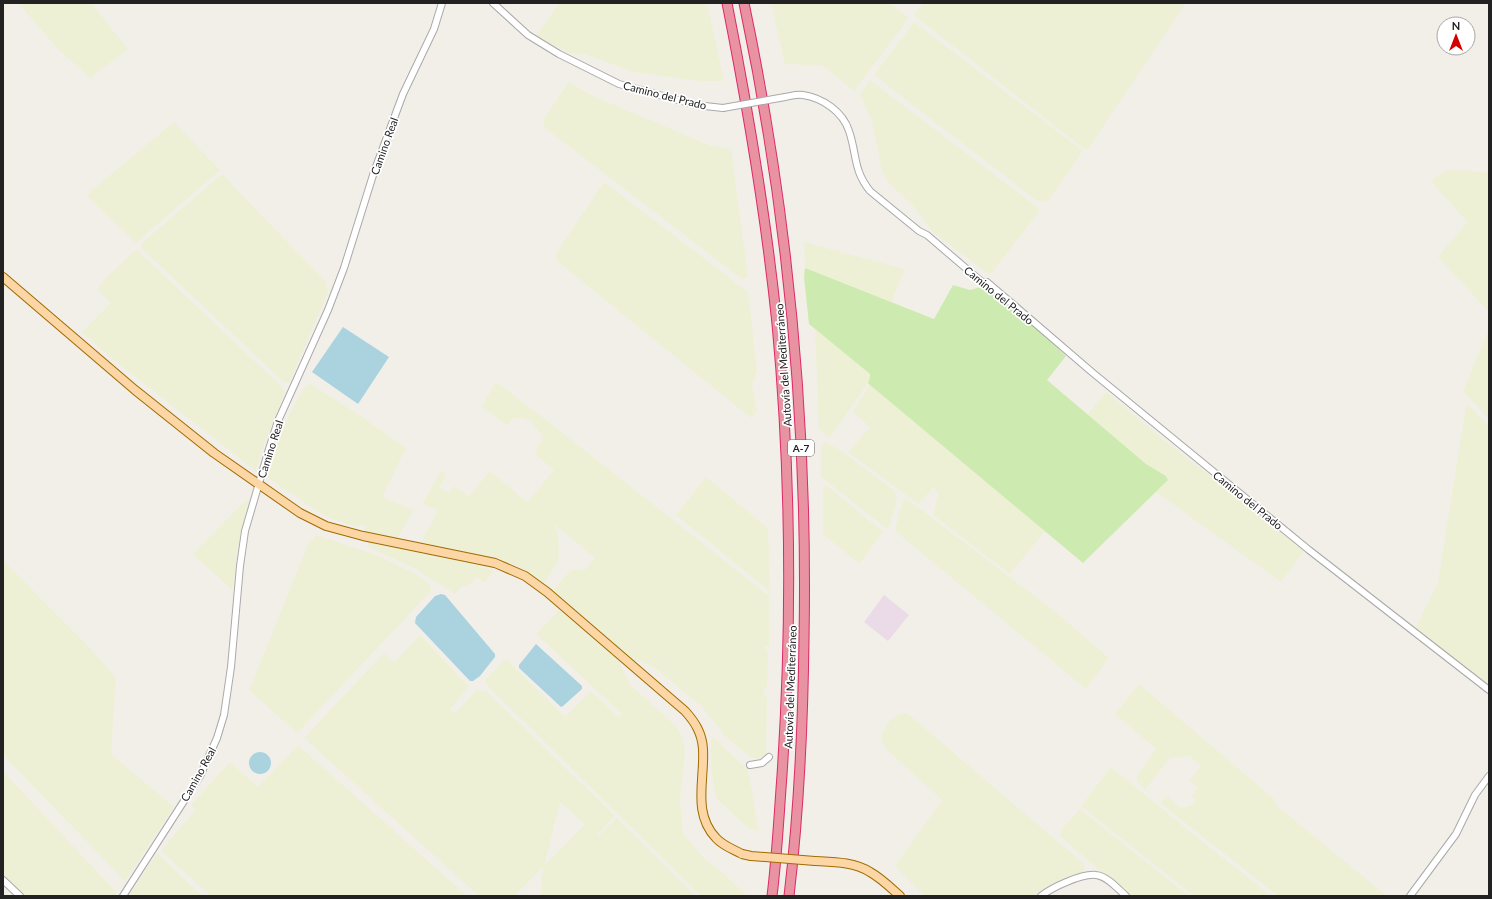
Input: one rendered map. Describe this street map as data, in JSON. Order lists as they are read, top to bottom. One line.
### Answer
{"streets":{"highway":["Autovía del Mediterráneo","A-7"],"street":["Camino del Prado","Camino Real"]},"north":"top"}
